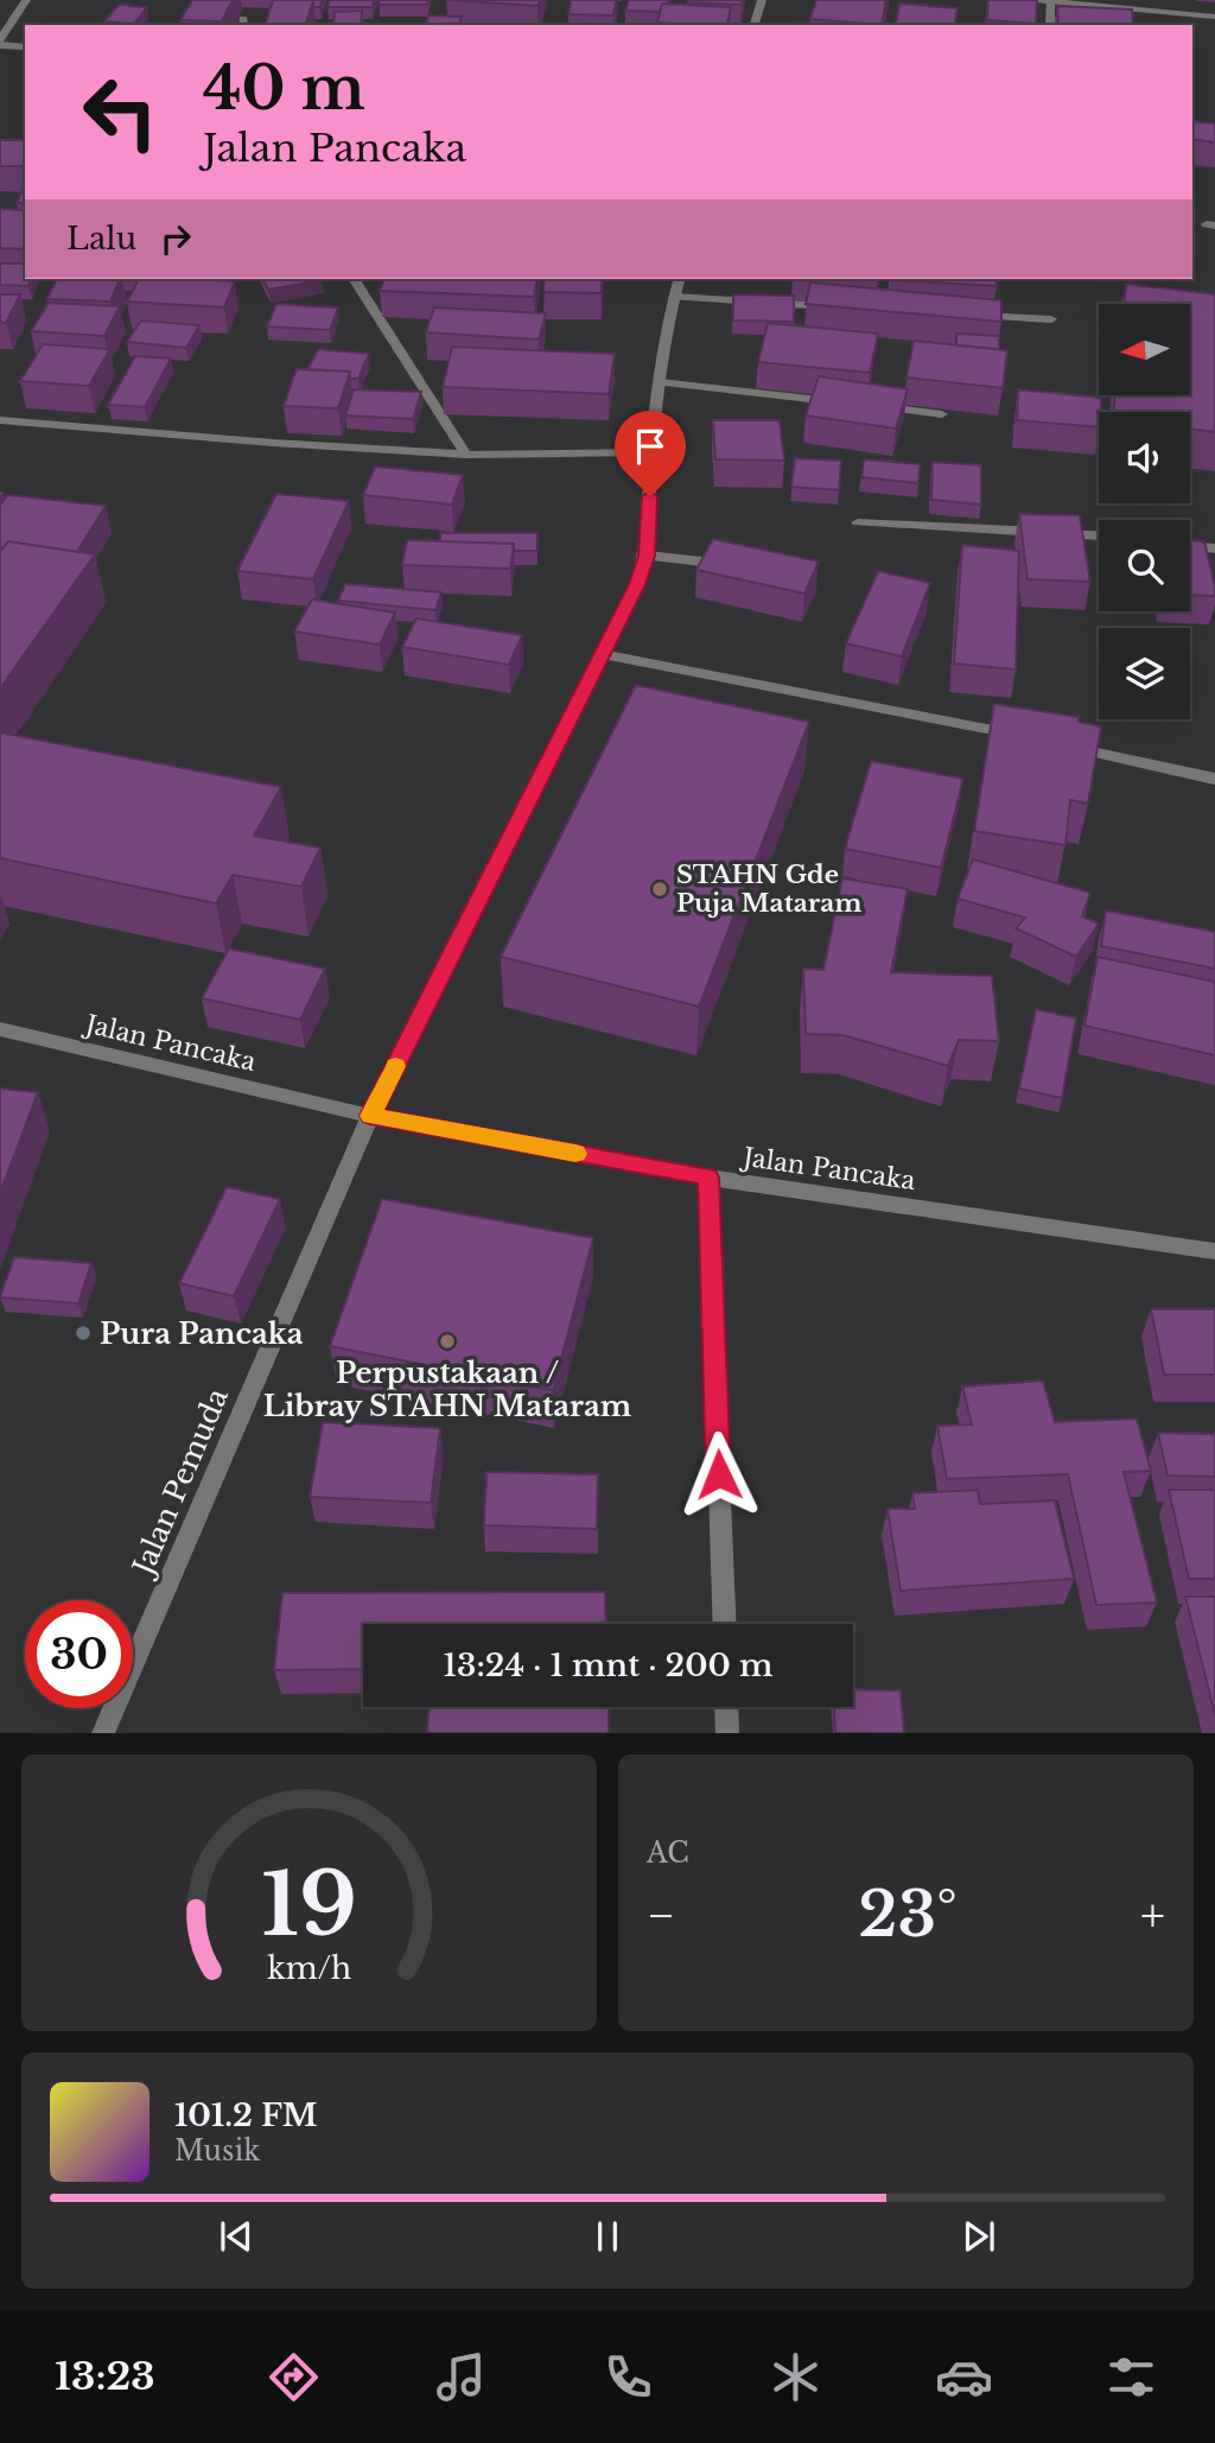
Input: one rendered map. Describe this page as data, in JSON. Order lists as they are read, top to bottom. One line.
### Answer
{"streets":{"street":["Jalan Pancaka","Jalan Pemuda"]},"crossings":[["Jalan Pancaka","Jalan Pemuda"]],"places":["STAHN Gde Puja Mataram","Pura Pancaka","Perpustakaan / Libray STAHN Mataram"],"north":"left","page":{"turn":["40 m","Jalan Pancaka"],"then":"Lalu","limit":"30","trip":"13:24 · 1 mnt · 200 m","tile":"AC","heat":["−","23°","+"],"song":["101.2 FM","Musik"],"tabs":"13:23","gauge":["19","km/h"]}}
